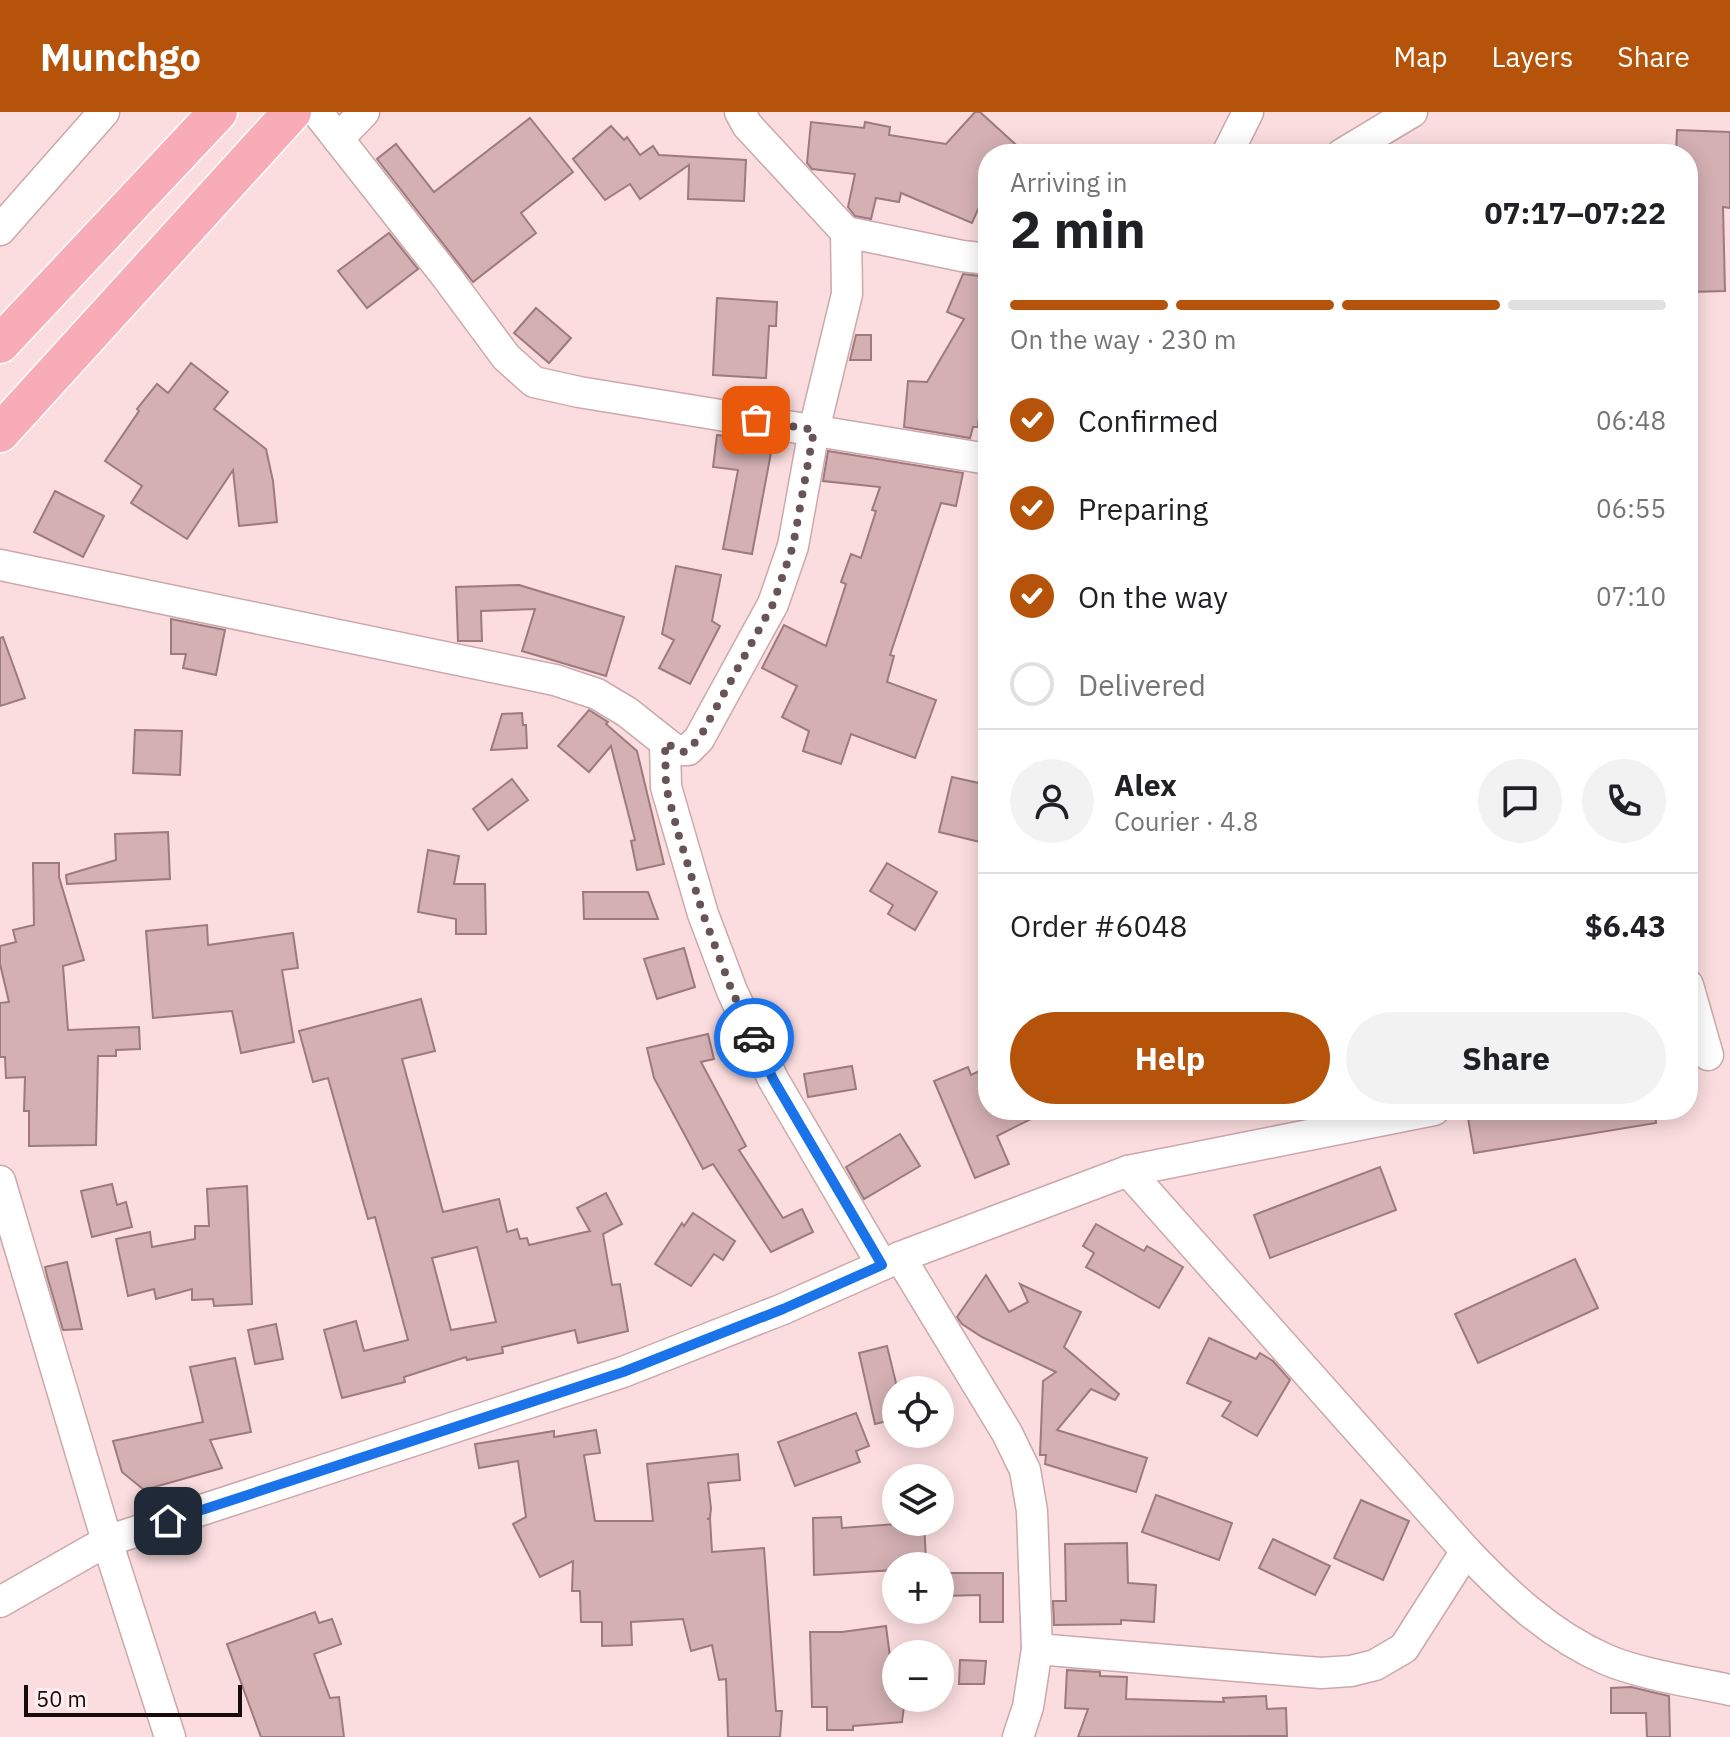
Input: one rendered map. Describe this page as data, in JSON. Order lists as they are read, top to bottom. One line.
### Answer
{"scale_bar":"50 m","page":{"header":"Munchgo","nav":["Map","Layers","Share"],"heading":["2 min","Arriving in","07:17–07:22"],"panel":["Alex","Courier · 4.8","Order #6048","$6.43"],"bar":"On the way · 230 m","list":[["Confirmed","06:48"],["Preparing","06:55"],["On the way","07:10"],"Delivered"],"buttons":["Help","Share"],"map_buttons":["+","−"],"scale":"50 m"}}
